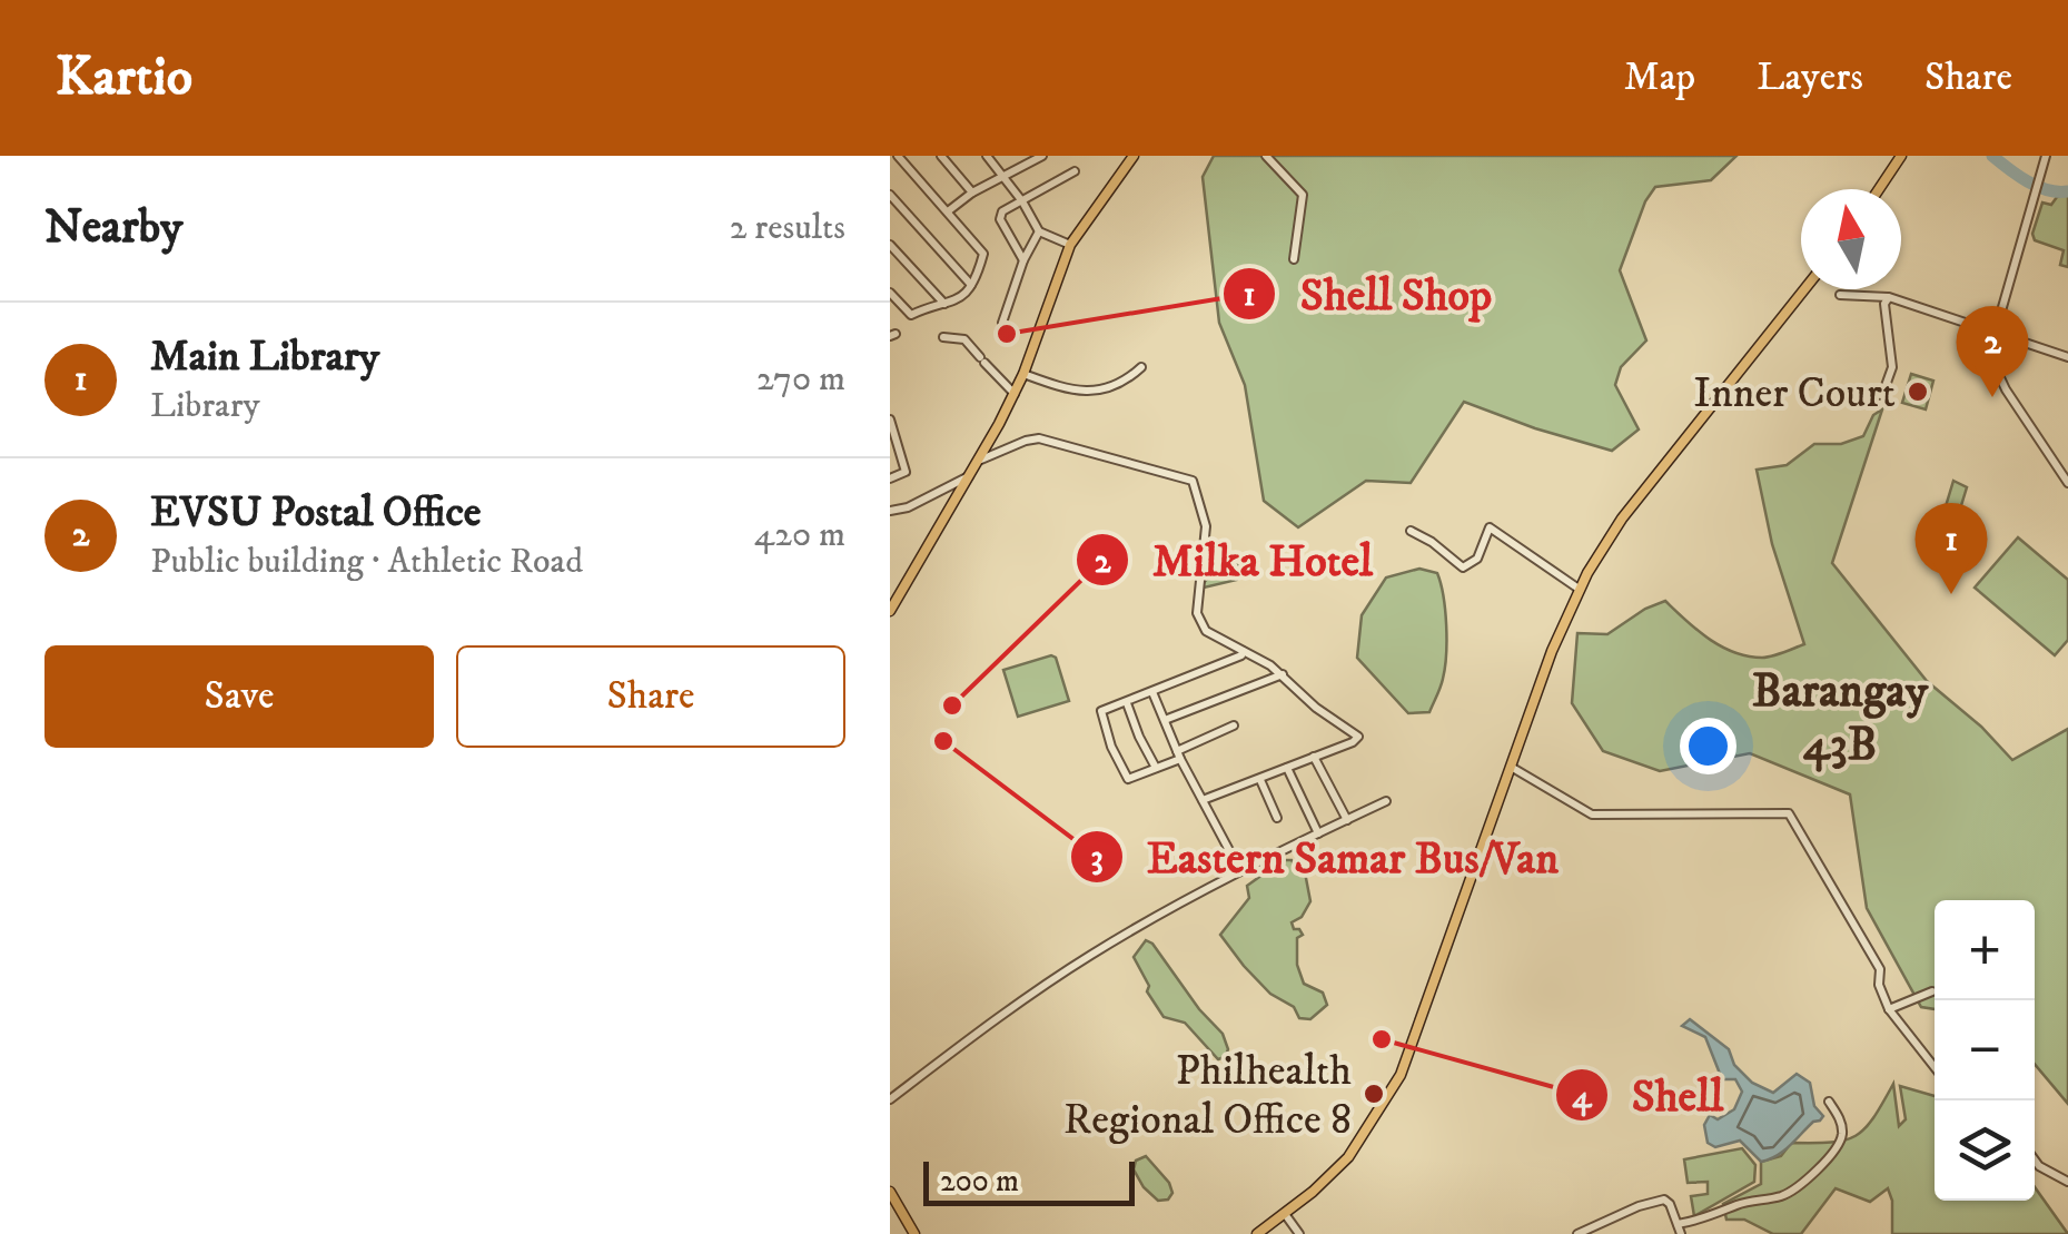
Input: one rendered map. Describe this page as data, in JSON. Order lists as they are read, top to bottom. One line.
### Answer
{"districts":["Barangay 43B"],"places":["Shell Shop","Inner Court","Milka Hotel","Eastern Samar Bus/Van","Shell","Philhealth Regional Office 8"],"scale_bar":"200 m","north":"top","page":{"header":"Kartio","nav":["Map","Layers","Share"],"heading":["Nearby","2 results"],"list":[{"mark":"1","name":"Main Library","note":"Library","value":"270 m"},{"mark":"2","name":"EVSU Postal Office","note":"Public building · Athletic Road","value":"420 m"}],"pins":["2","1"],"buttons":["Save","Share"],"map_buttons":["+","−"],"scale":"200 m"}}
